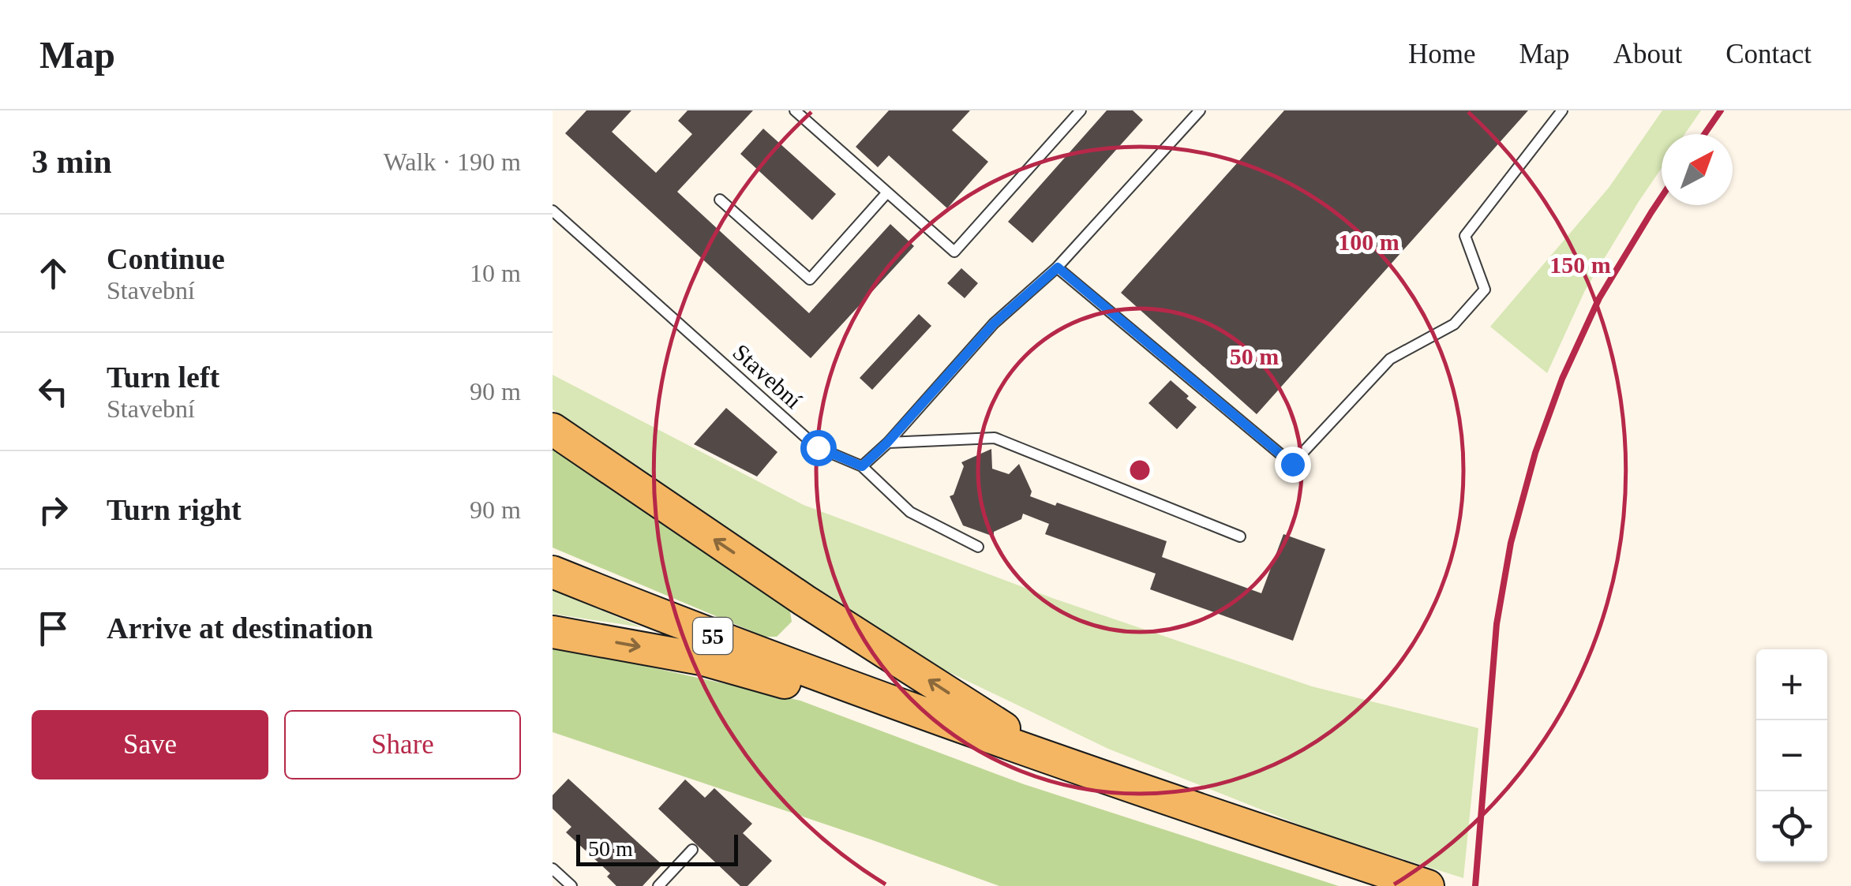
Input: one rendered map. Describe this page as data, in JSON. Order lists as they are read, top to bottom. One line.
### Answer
{"streets":{"main road":["55"],"lane":["Stavební"]},"scale_bar":"50 m","north":"top right","page":{"header":"Map","nav":["Home","Map","About","Contact"],"heading":["3 min","Walk · 190 m"],"list":[["Continue","Stavební","10 m"],["Turn left","Stavební","90 m"],["Turn right","90 m"],"Arrive at destination"],"map_buttons":["+","−"],"buttons":["Save","Share"],"scale":"50 m"},"rings":["100 m","150 m","50 m"]}
